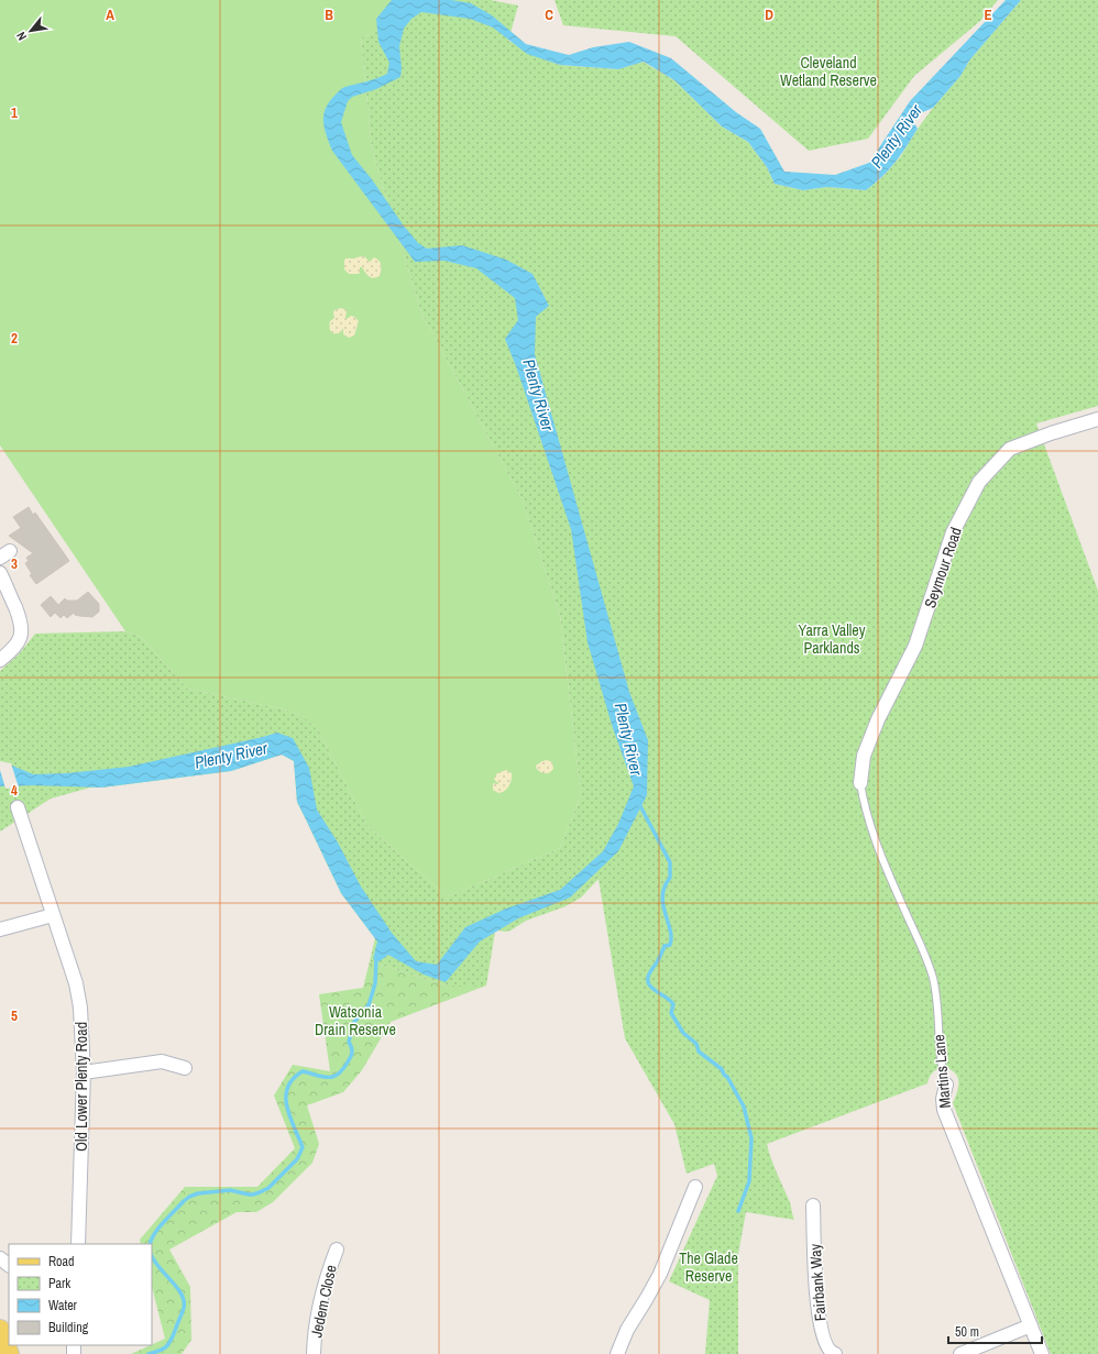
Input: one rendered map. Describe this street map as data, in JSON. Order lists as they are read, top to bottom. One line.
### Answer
{"streets":{"street":["Seymour Road","Martins Lane","Old Lower Plenty Road","Fairbank Way","Jedem Close"]},"crossings":[["Seymour Road","Martins Lane"]],"water":["Plenty River"],"parks":["Cleveland Wetland Reserve","Yarra Valley Parklands","Watsonia Drain Reserve","The Glade Reserve"],"legend":["Road","Park","Water","Building"],"scale_bar":"50 m","north":"bottom left","grid":{"columns":["A","B","C","D","E"],"rows":["1","2","3","4","5"]}}
